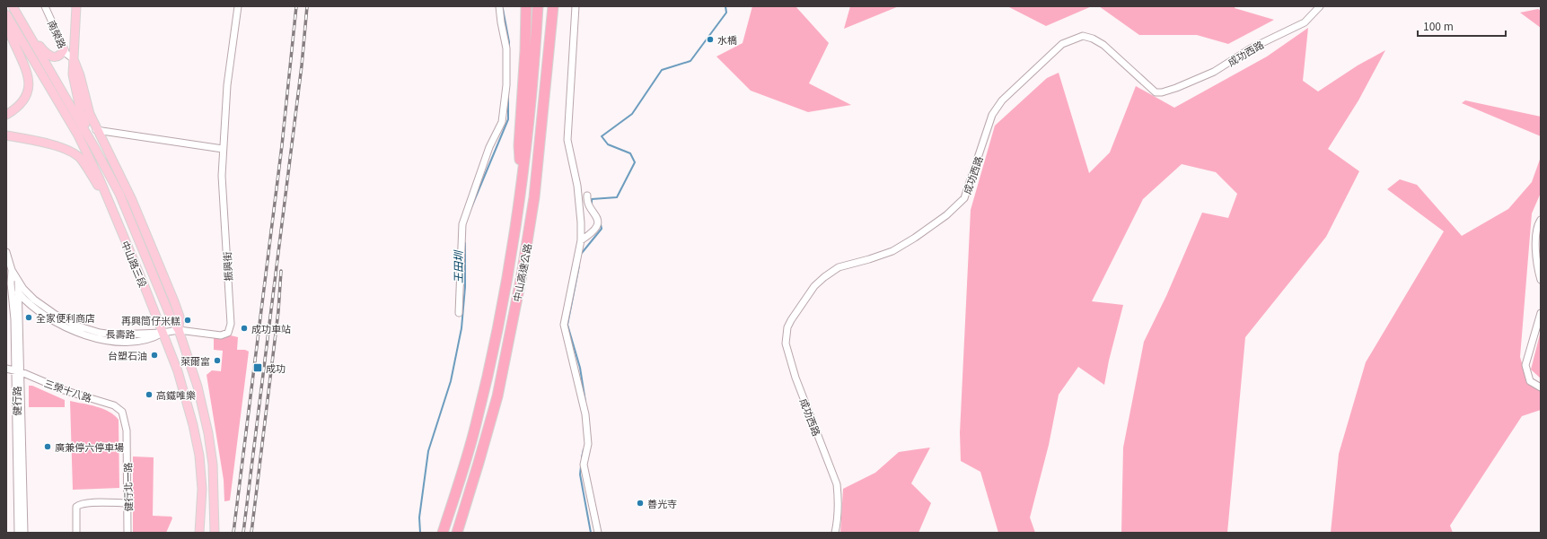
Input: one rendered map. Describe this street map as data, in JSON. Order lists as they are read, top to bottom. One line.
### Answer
{"streets":{"highway":["中山高速公路"],"main road":["中山路三段"],"street":["南榮路","成功西路","振興街","長壽路","三榮十八路","健行路","健行北一路"]},"crossings":[["南榮路","中山路三段"],["中山路三段","振興街"],["中山路三段","長壽路"],["振興街","長壽路"],["長壽路","健行路"],["三榮十八路","健行路"],["三榮十八路","健行北一路"]],"water":["王田圳"],"places":{"other":["水橋","全家便利商店","再興筒仔米糕","成功車站","台塑石油","萊爾富","高鐵唯樂","廣兼停六停車場","善光寺"],"transit":["成功"]},"scale_bar":"100 m"}
